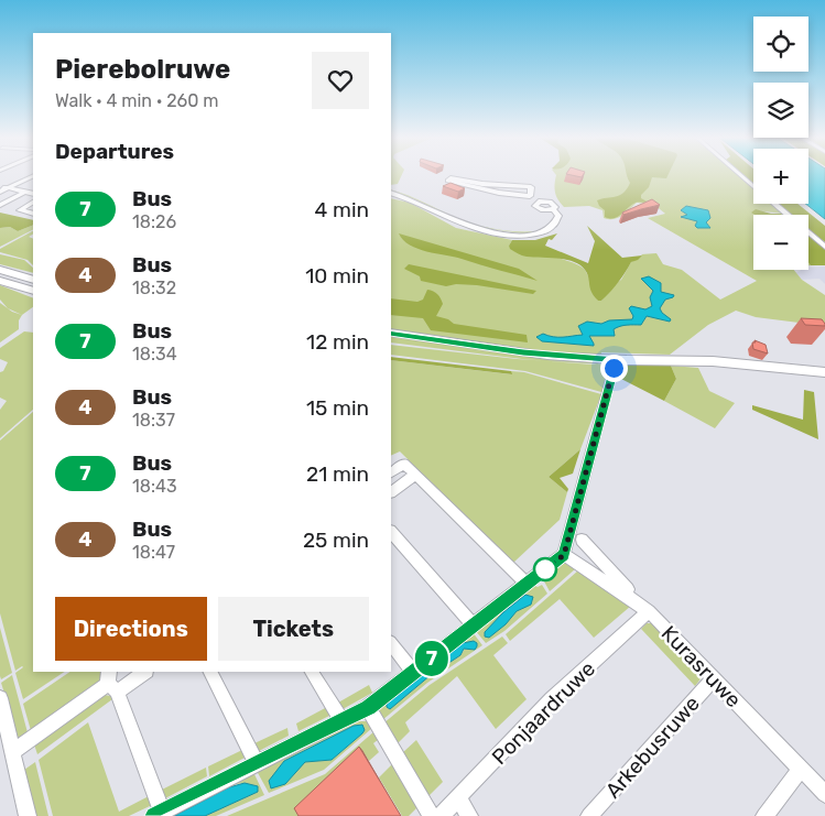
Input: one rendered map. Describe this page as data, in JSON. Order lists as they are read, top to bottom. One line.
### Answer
{"streets":{"street":["Kurasruwe","Ponjaardruwe","Arkebusruwe"]},"crossings":[["Kurasruwe","Ponjaardruwe"],["Kurasruwe","Arkebusruwe"]],"lines":["bus line 7"],"page":{"on_map":"7","map_buttons":["+","−"],"heading":[["Pierebolruwe","Walk · 4 min · 260 m"],"Departures"],"list":[{"mark":"7","name":"Bus","note":"18:26","value":"4 min"},{"mark":"4","name":"Bus","note":"18:32","value":"10 min"},{"mark":"7","name":"Bus","note":"18:34","value":"12 min"},{"mark":"4","name":"Bus","note":"18:37","value":"15 min"},{"mark":"7","name":"Bus","note":"18:43","value":"21 min"},{"mark":"4","name":"Bus","note":"18:47","value":"25 min"}],"buttons":["Directions","Tickets"]}}
